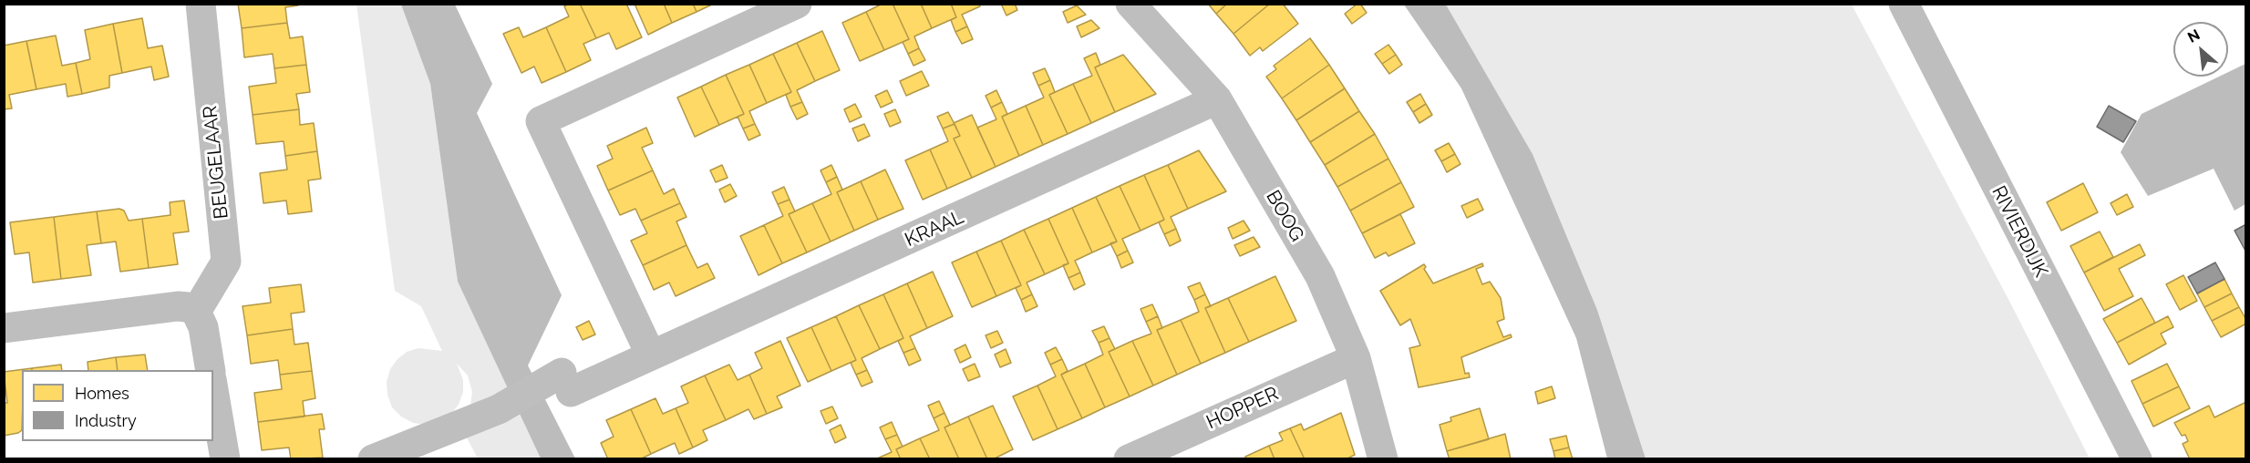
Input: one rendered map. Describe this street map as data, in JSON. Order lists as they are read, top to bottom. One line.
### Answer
{"streets":{"street":["BEUGELAAR","BOOG","KRAAL","RIVIERDIJK","HOPPER"]},"crossings":[["BOOG","KRAAL"],["BOOG","HOPPER"]],"legend":["Homes","Industry"],"north":"top left"}
